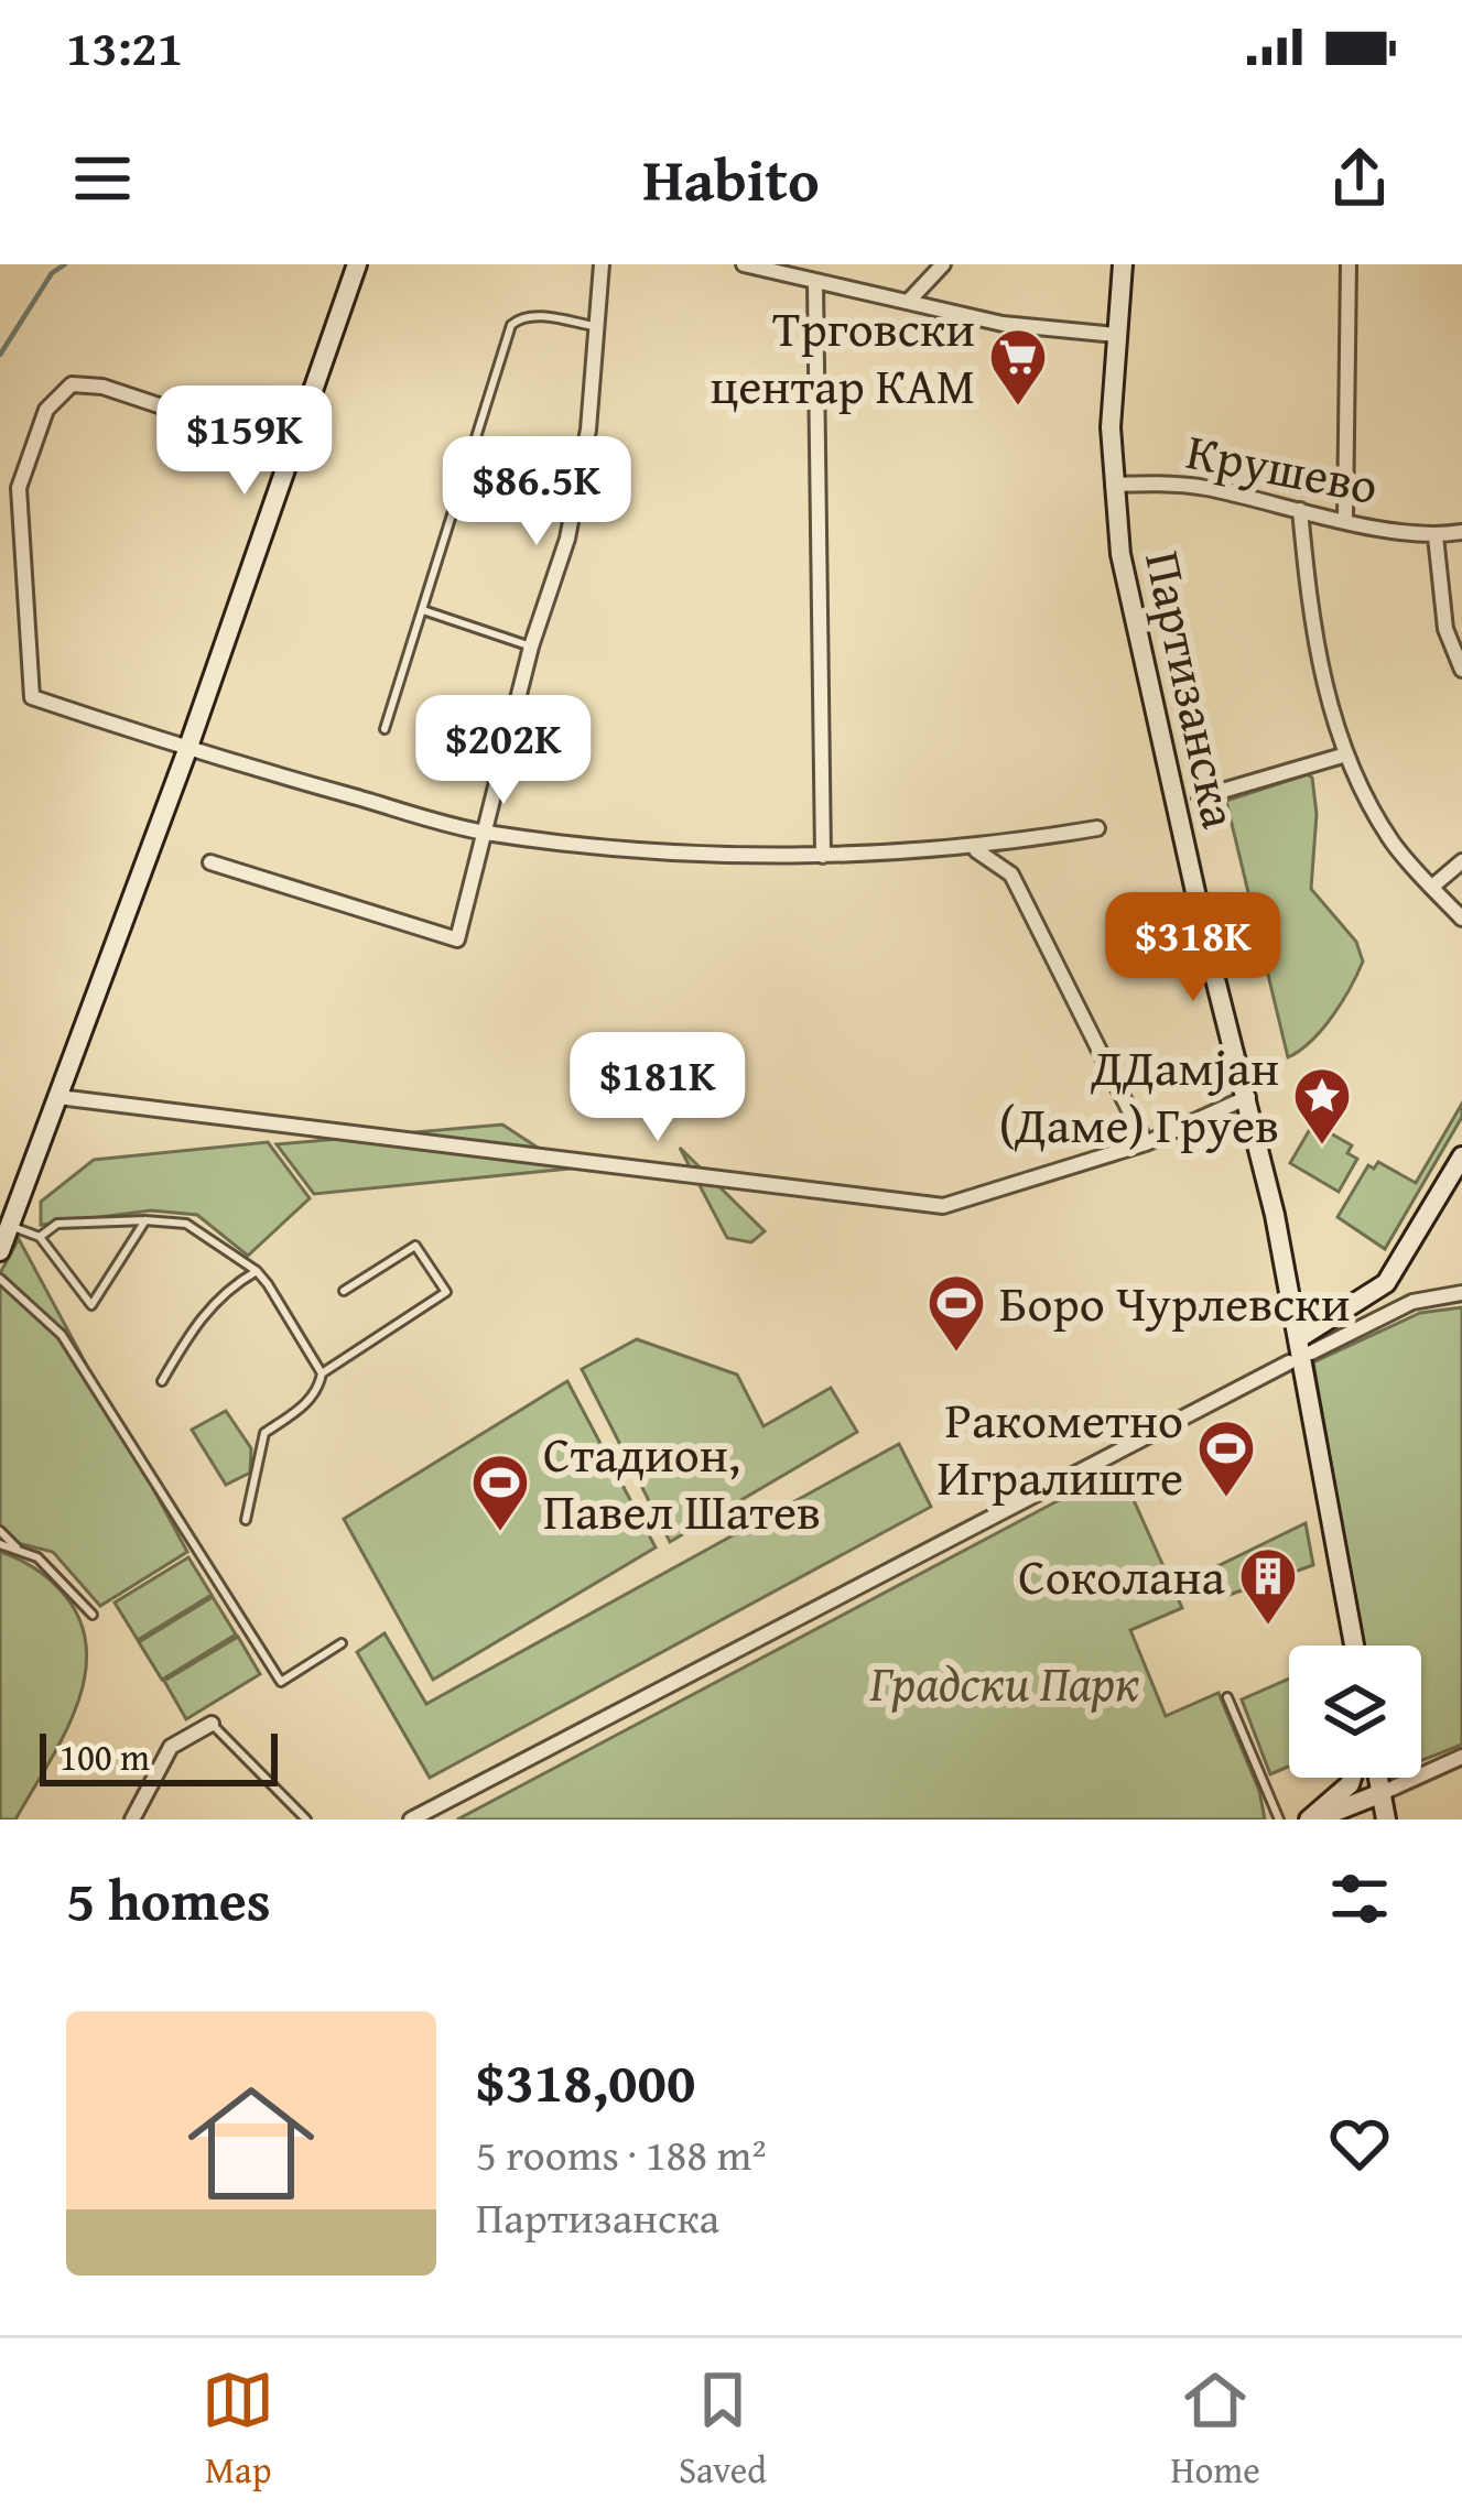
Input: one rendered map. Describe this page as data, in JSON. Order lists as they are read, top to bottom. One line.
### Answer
{"streets":{"street":["Крушево","Партизанска"]},"crossings":[["Крушево","Партизанска"]],"parks":["Градски Парк"],"places":{"supermarket":["Трговски центар КАМ"],"place":["ДДамјан (Даме) Груев"],"sports":["Боро Чурлевски","Ракометно Игралиште","Стадион, Павел Шатев"],"building":["Соколана"]},"scale_bar":"100 m","page":{"status":"13:21","header":"Habito","price":["$159K","$86.5K","$202K","$318K","$181K"],"scale":"100 m","heading":"5 homes","list":[{"name":"$318,000","note":"5 rooms · 188 m² · Партизанска"}],"tabs":["Map","Saved","Home"]}}
